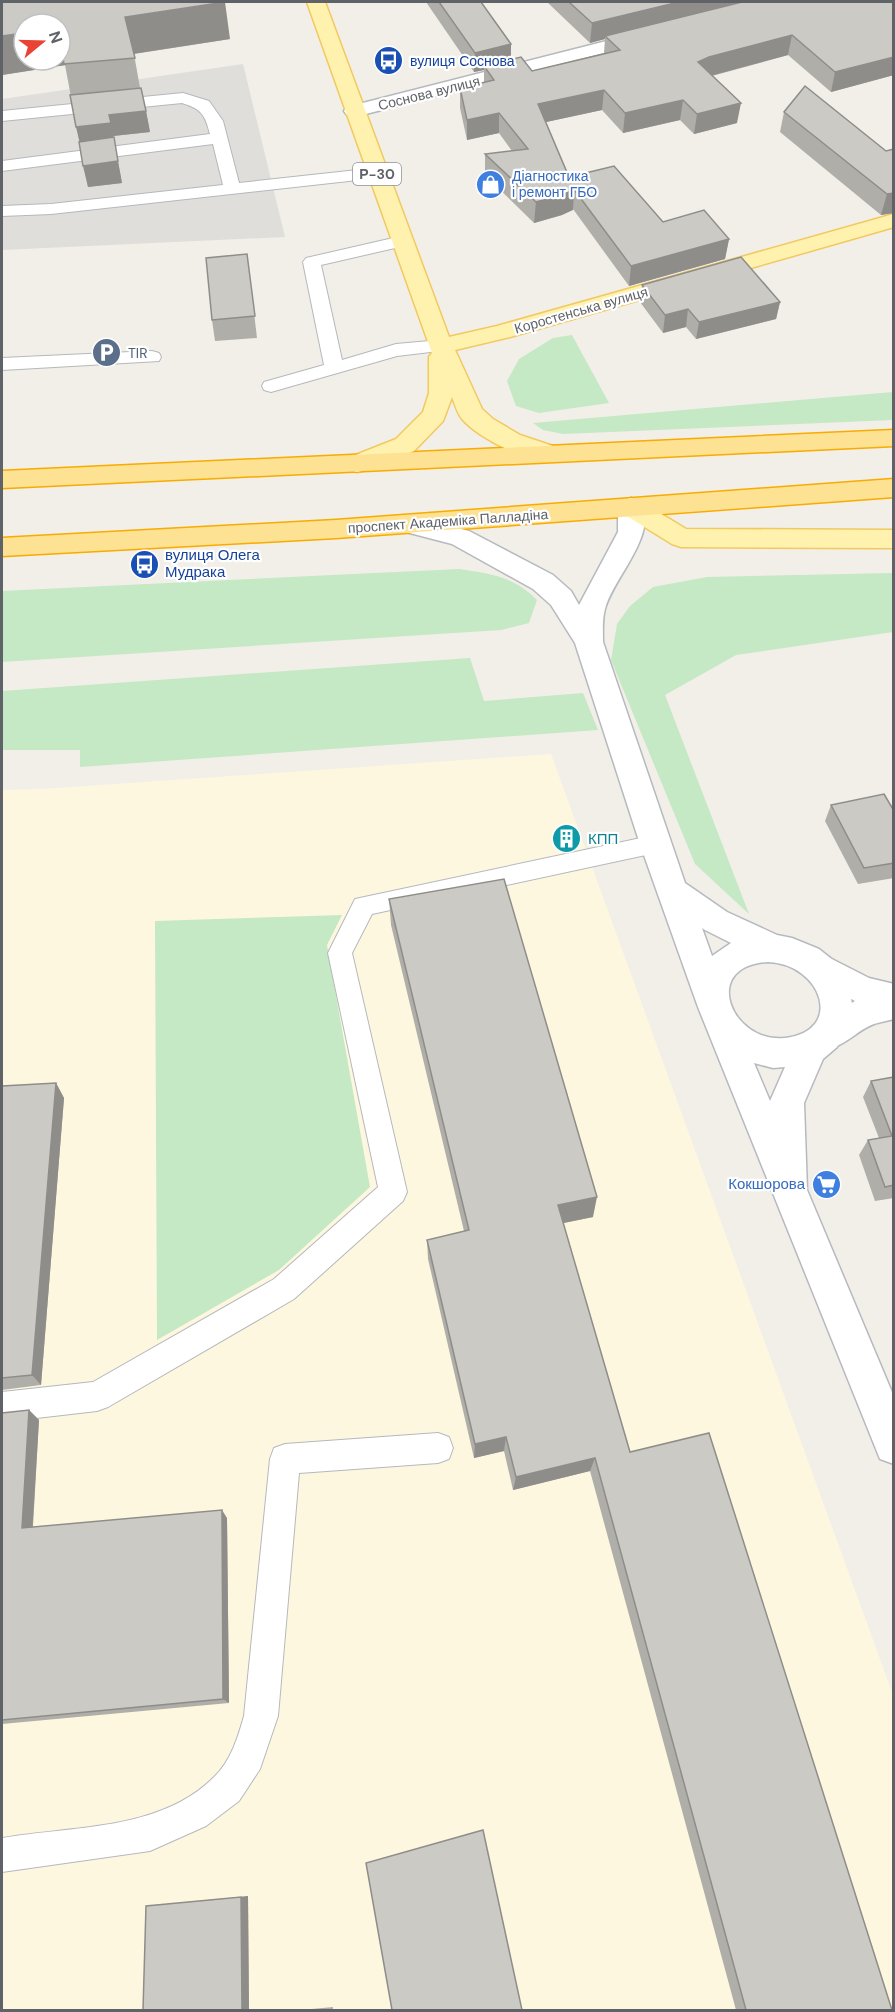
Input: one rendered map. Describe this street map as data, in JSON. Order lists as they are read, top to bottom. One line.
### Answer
{"streets":{"highway":["проспект Академіка Палладіна"],"main road":["Р-30","Коростенська вулиця"],"street":["Соснова вулиця"]},"crossings":[["Соснова вулиця","Р-30"],["Р-30","Коростенська вулиця"]],"places":{"bus stop":["вулиця Соснова","вулиця Олега Мудрака"],"shop":["Діагностика і ремонт ГБО"],"parking":["TIR"],"building":["КПП"],"supermarket":["Кокшорова"]},"north":"right"}
